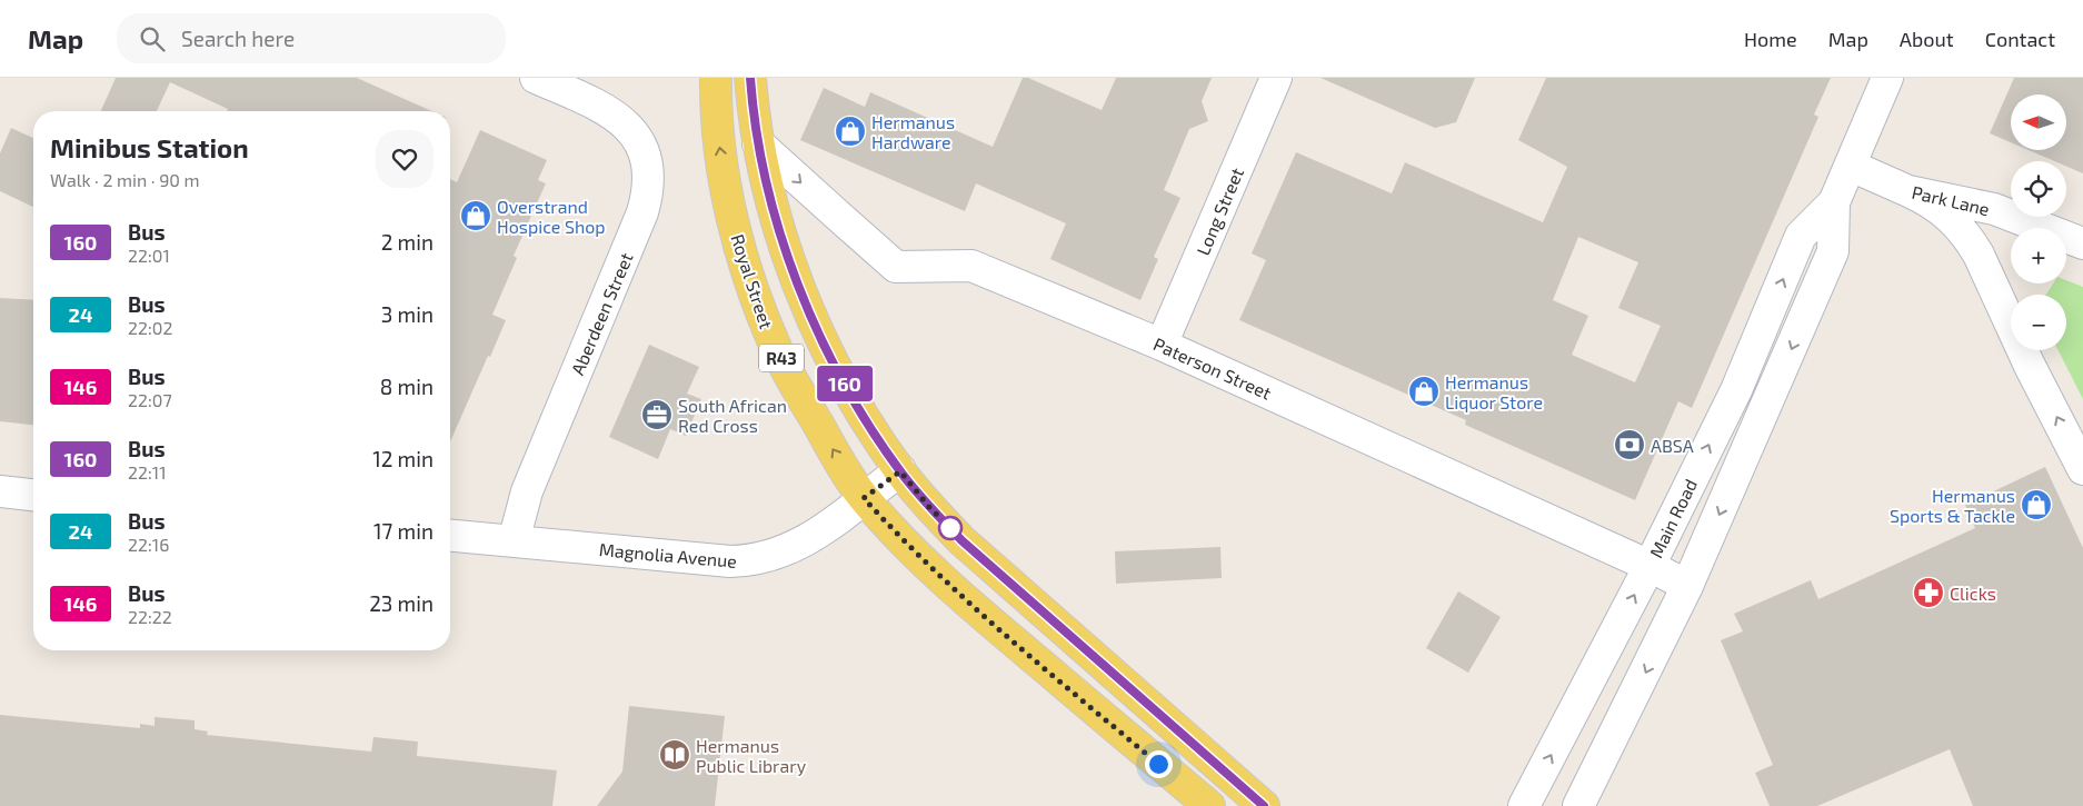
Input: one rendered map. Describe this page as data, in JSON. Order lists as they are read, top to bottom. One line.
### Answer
{"streets":{"main road":["Royal Street","R43"],"street":["Park Lane","Long Street","Aberdeen Street","Paterson Street","Main Road","Magnolia Avenue"]},"crossings":[["Park Lane","Main Road"],["Long Street","Paterson Street"],["Royal Street","Magnolia Avenue"],["Aberdeen Street","Magnolia Avenue"],["R43","Paterson Street"],["R43","Magnolia Avenue"],["Paterson Street","Main Road"]],"one_way":["Paterson Street"],"places":{"shop":["Hermanus Hardware","Overstrand Hospice Shop","Hermanus Liquor Store","Hermanus Sports & Tackle"],"office":["South African Red Cross"],"bank":["ABSA"],"pharmacy":["Clicks"],"library":["Hermanus Public Library"]},"lines":["bus line 160"],"north":"left","page":{"header":"Map","search":"Search here","nav":["Home","Map","About","Contact"],"on_map":"160","map_buttons":["+","−"],"heading":["Minibus Station","Walk · 2 min · 90 m"],"list":[{"mark":"160","name":"Bus","note":"22:01","value":"2 min"},{"mark":"24","name":"Bus","note":"22:02","value":"3 min"},{"mark":"146","name":"Bus","note":"22:07","value":"8 min"},{"mark":"160","name":"Bus","note":"22:11","value":"12 min"},{"mark":"24","name":"Bus","note":"22:16","value":"17 min"},{"mark":"146","name":"Bus","note":"22:22","value":"23 min"}]}}
